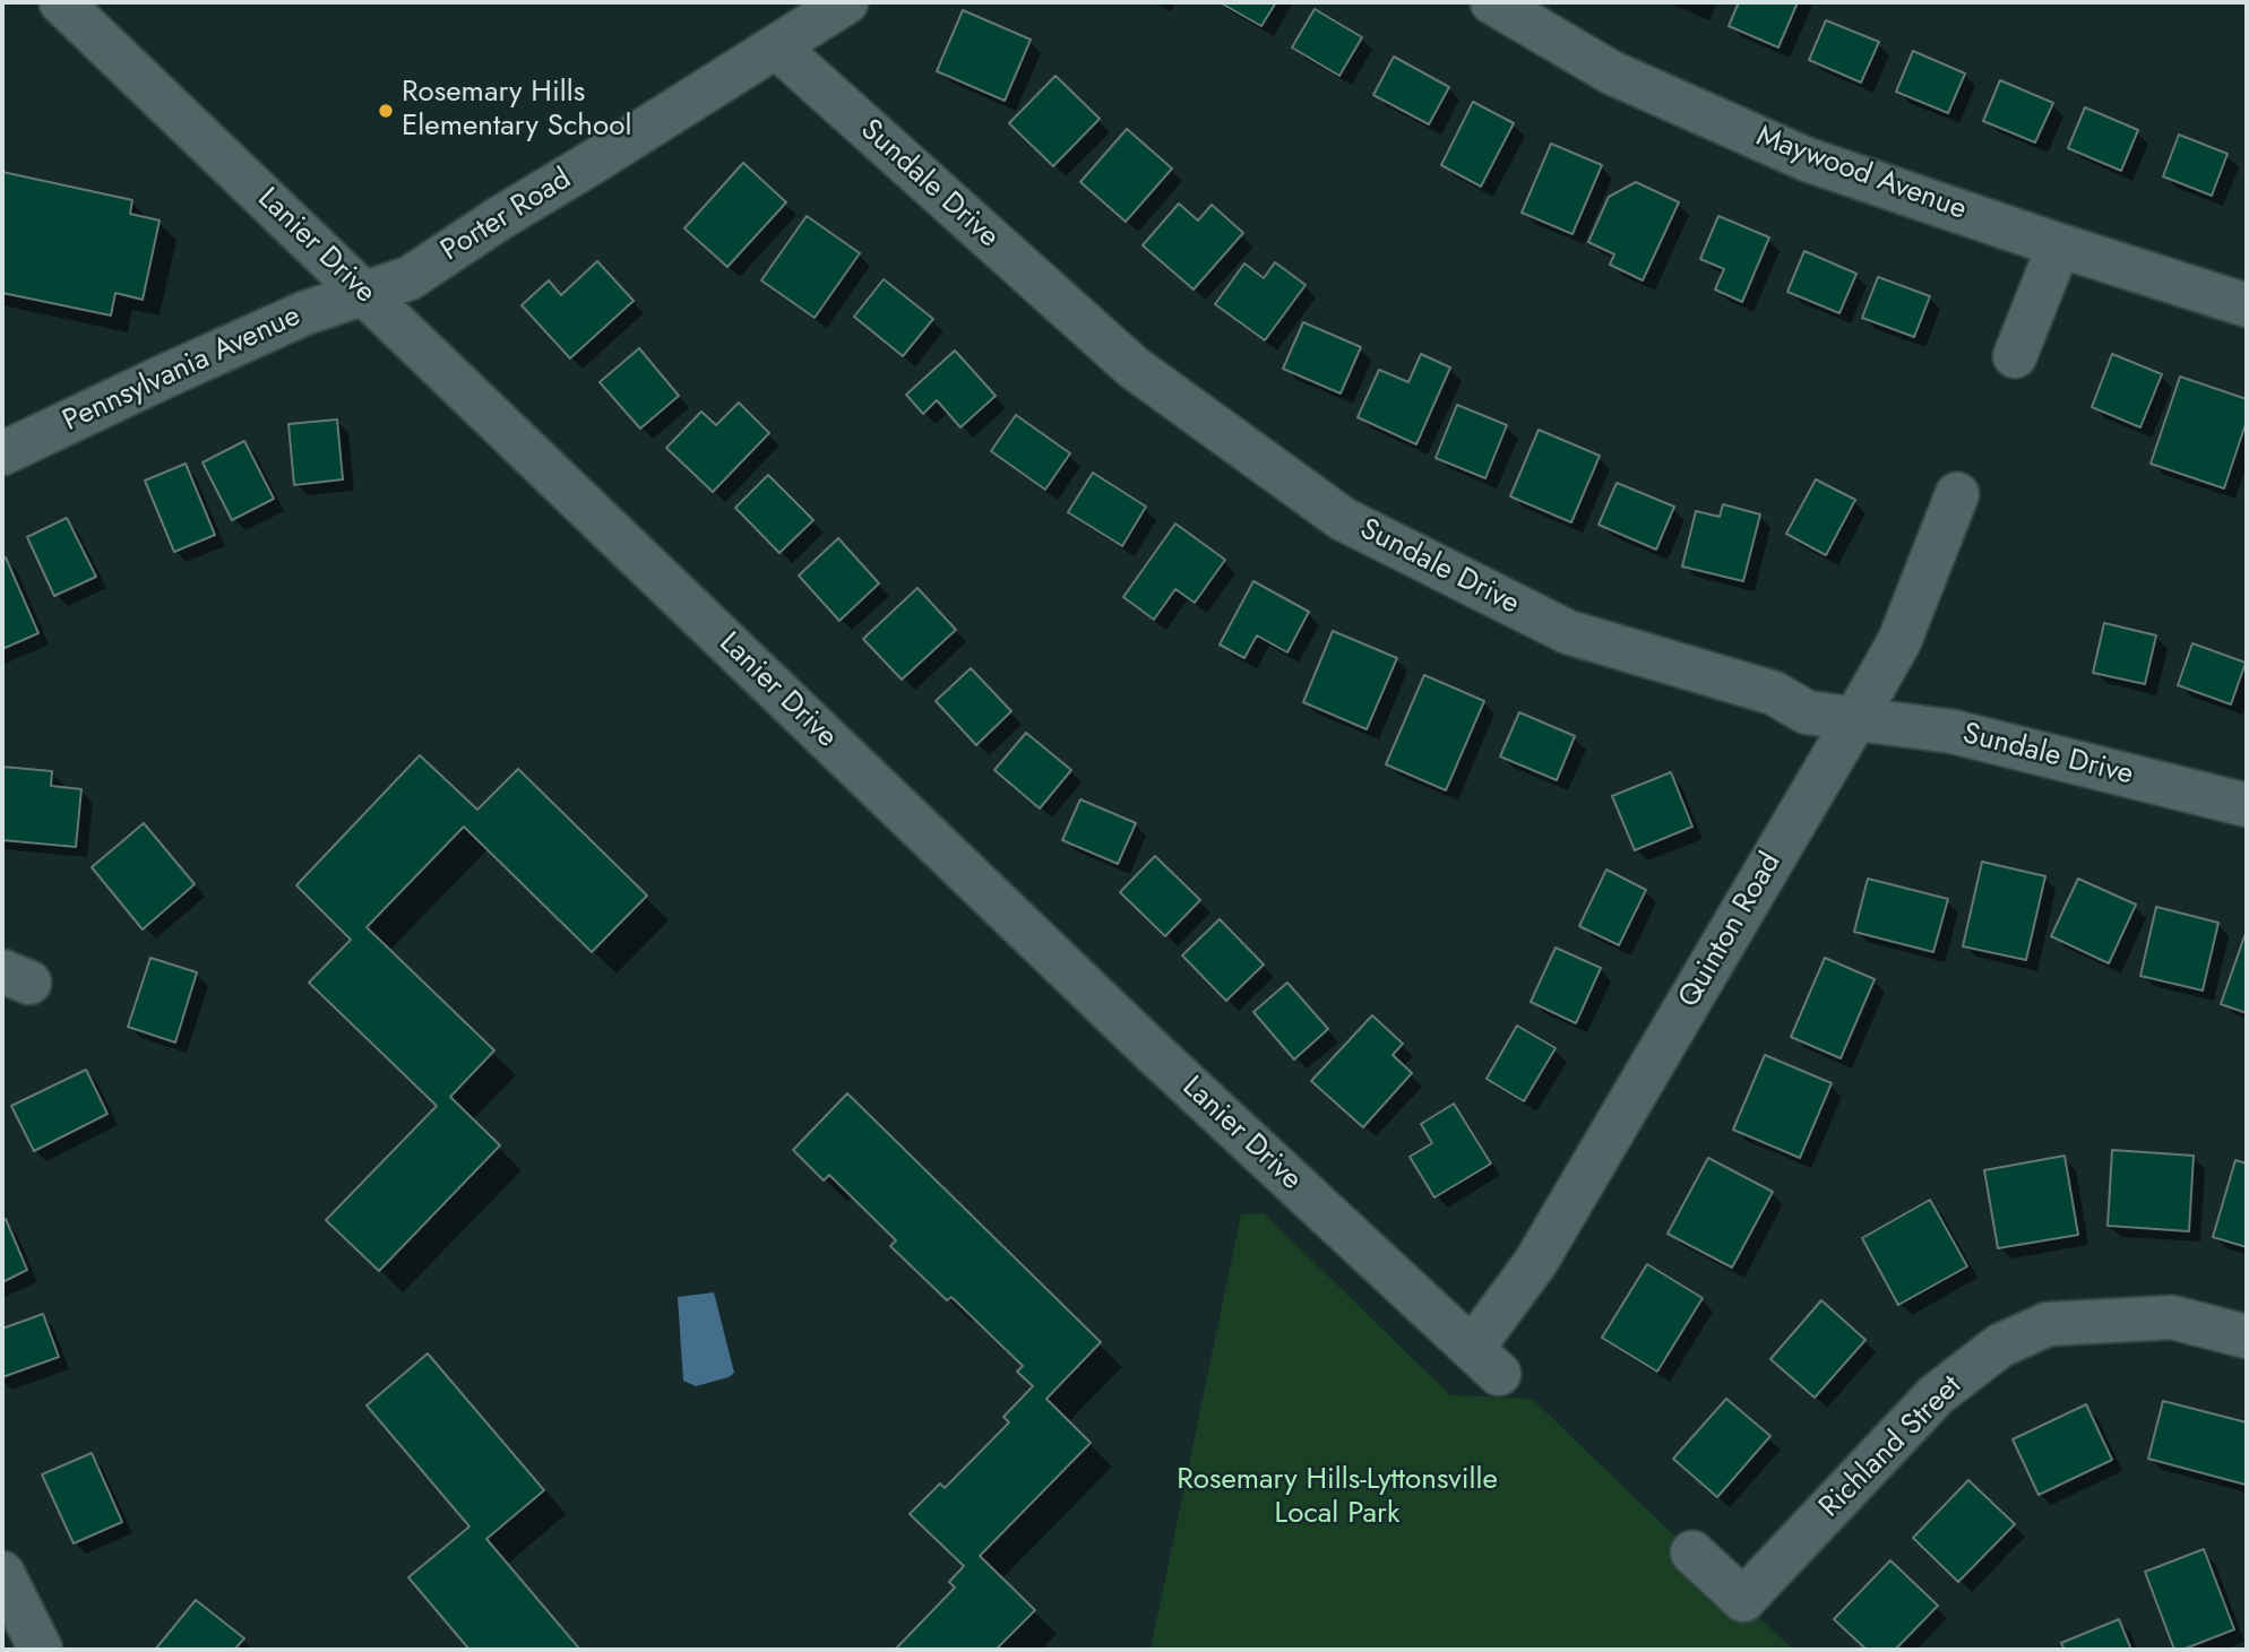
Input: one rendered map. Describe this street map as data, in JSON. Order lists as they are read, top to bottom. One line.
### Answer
{"streets":{"street":["Maywood Avenue","Sundale Drive","Porter Road","Lanier Drive","Pennsylvania Avenue","Quinton Road","Richland Street"]},"crossings":[["Sundale Drive","Porter Road"],["Sundale Drive","Quinton Road"],["Porter Road","Lanier Drive"],["Porter Road","Pennsylvania Avenue"],["Lanier Drive","Pennsylvania Avenue"],["Lanier Drive","Quinton Road"]],"parks":["Rosemary Hills-Lyttonsville Local Park"],"places":["Rosemary Hills Elementary School"]}
